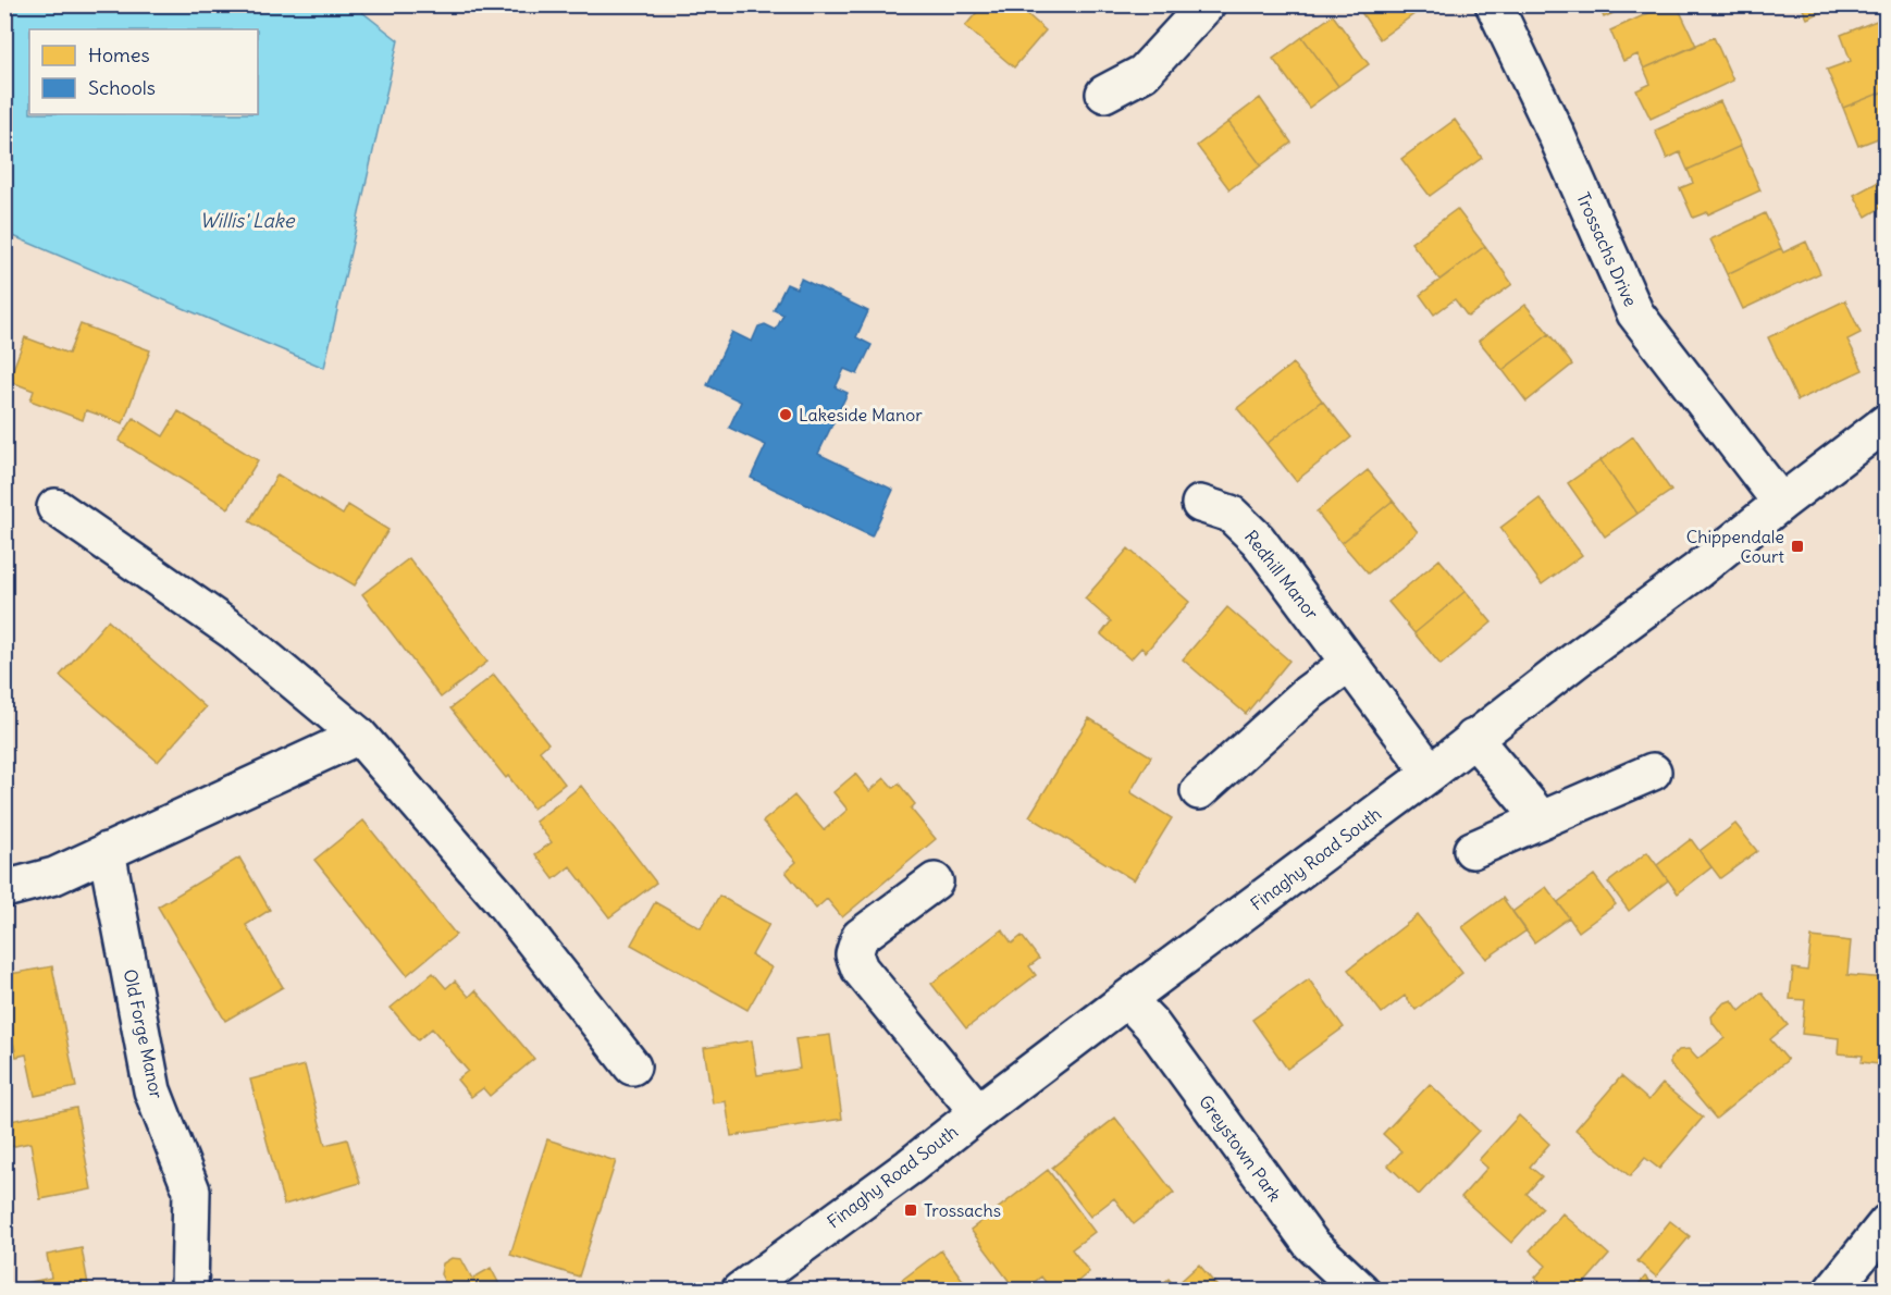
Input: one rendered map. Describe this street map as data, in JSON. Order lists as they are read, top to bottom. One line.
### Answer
{"streets":{"street":["Trossachs Drive","Redhill Manor","Finaghy Road South","Old Forge Manor","Greystown Park"]},"crossings":[["Trossachs Drive","Finaghy Road South"],["Redhill Manor","Finaghy Road South"],["Finaghy Road South","Greystown Park"]],"water":["Willis' Lake"],"places":{"other":["Lakeside Manor"],"transit":["Chippendale Court","Trossachs"]},"legend":["Homes","Schools"]}
